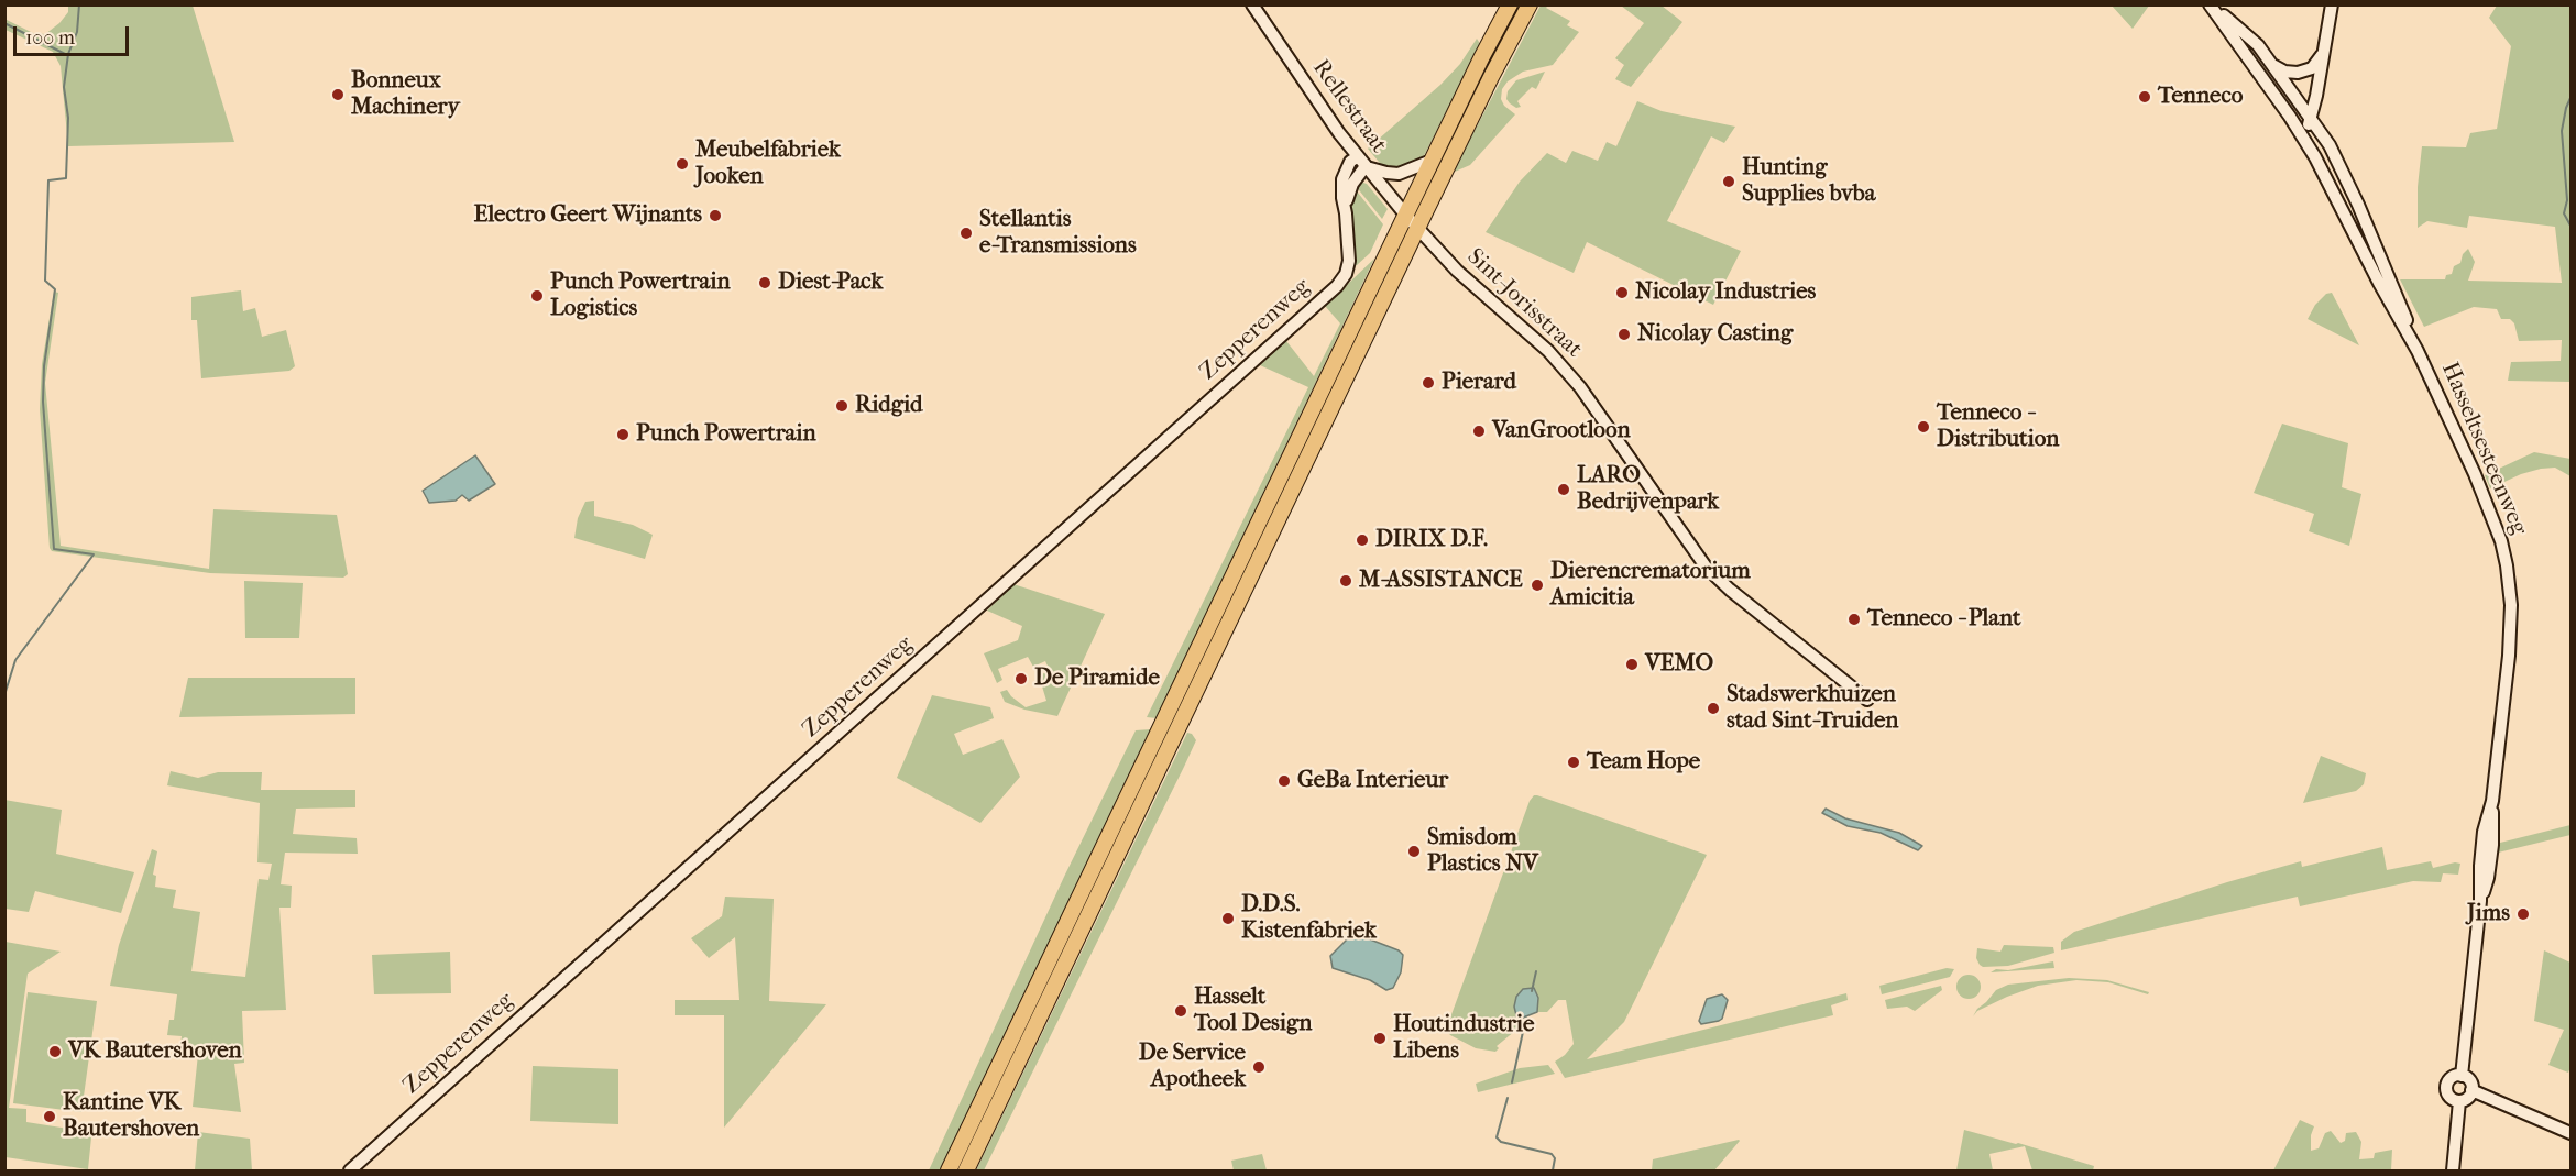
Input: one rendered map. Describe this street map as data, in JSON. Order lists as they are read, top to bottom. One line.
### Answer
{"streets":{"street":["Rellestraat","Sint-Jorisstraat","Zepperenweg","Hasseltsesteenweg"]},"crossings":[["Rellestraat","Sint-Jorisstraat"],["Rellestraat","Zepperenweg"]],"places":["Bonneux Machinery","Tenneco","Meubelfabriek Jooken","Hunting Supplies bvba","Electro Geert Wijnants","Stellantis e-Transmissions","Diest-Pack","Nicolay Industries","Punch Powertrain Logistics","Nicolay Casting","Pierard","Ridgid","Tenneco - Distribution","VanGrootloon","Punch Powertrain","LARO Bedrijvenpark","DIRIX D.F.","M-ASSISTANCE","Dierencrematorium Amicitia","Tenneco - Plant","VEMO","De Piramide","Stadswerkhuizen stad Sint-Truiden","Team Hope","GeBa Interieur","Smisdom Plastics NV","Jims","D.D.S. Kistenfabriek","Hasselt Tool Design","Houtindustrie Libens","VK Bautershoven","De Service Apotheek","Kantine VK Bautershoven"],"scale_bar":"100 m"}
